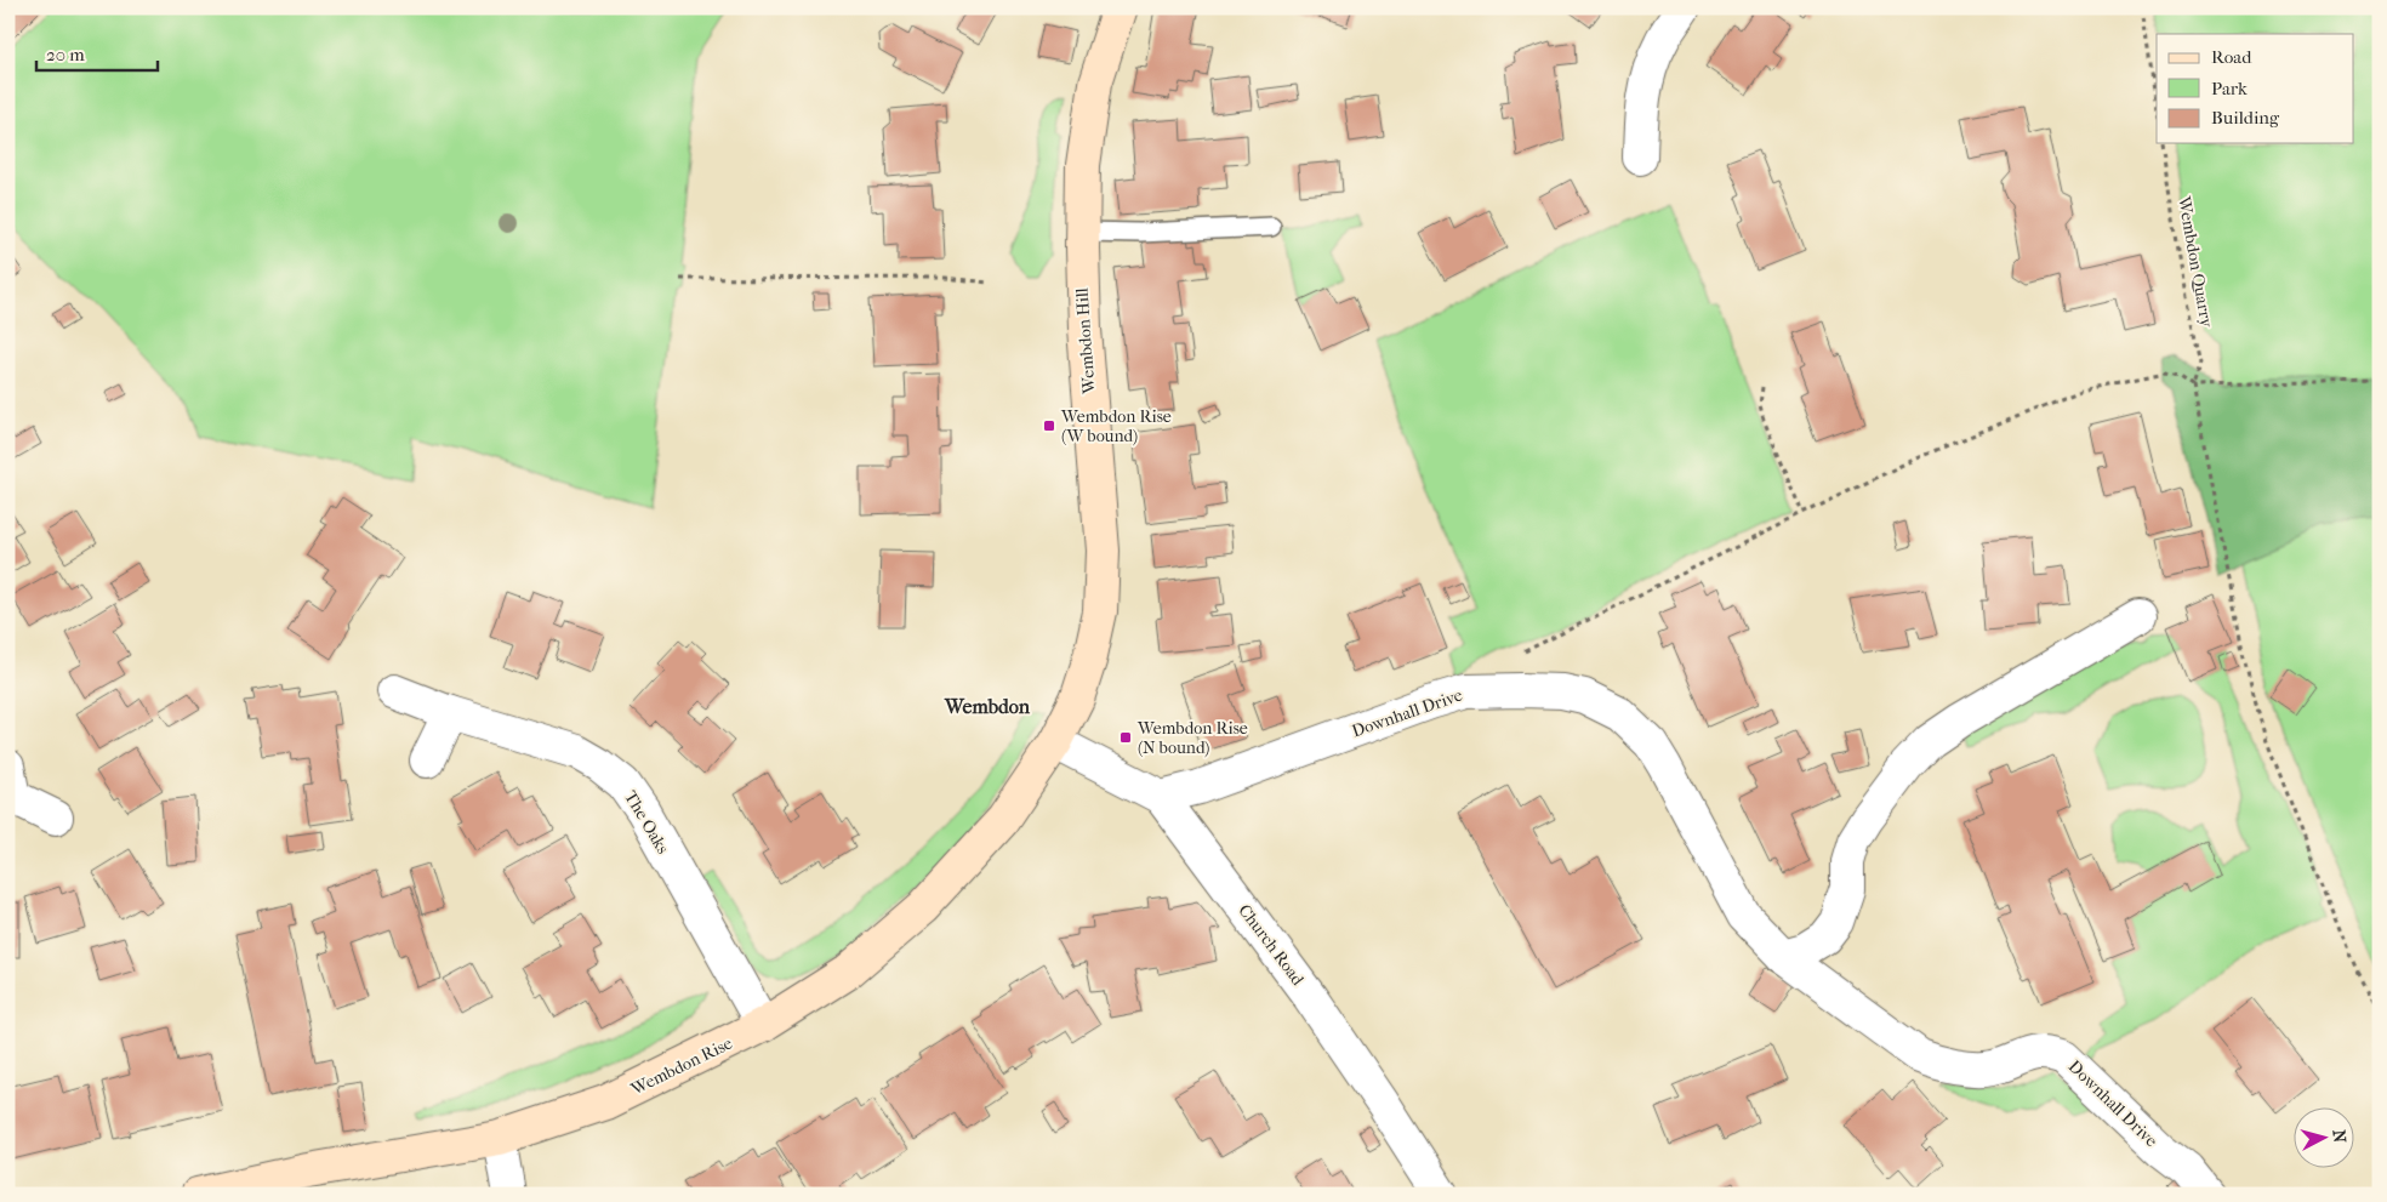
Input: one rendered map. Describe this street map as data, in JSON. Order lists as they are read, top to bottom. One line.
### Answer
{"streets":{"main road":["Wembdon Hill","Wembdon Rise"],"street":["Downhall Drive","The Oaks","Church Road"],"path":["Wembdon Quarry"]},"crossings":[["Wembdon Hill","Church Road"],["Wembdon Hill","Wembdon Rise"],["Downhall Drive","Church Road"],["The Oaks","Wembdon Rise"],["Church Road","Wembdon Rise"]],"districts":["Wembdon"],"places":{"transit":["Wembdon Rise (W bound)","Wembdon Rise (N bound)"]},"legend":["Road","Park","Building"],"scale_bar":"20 m","north":"right"}
